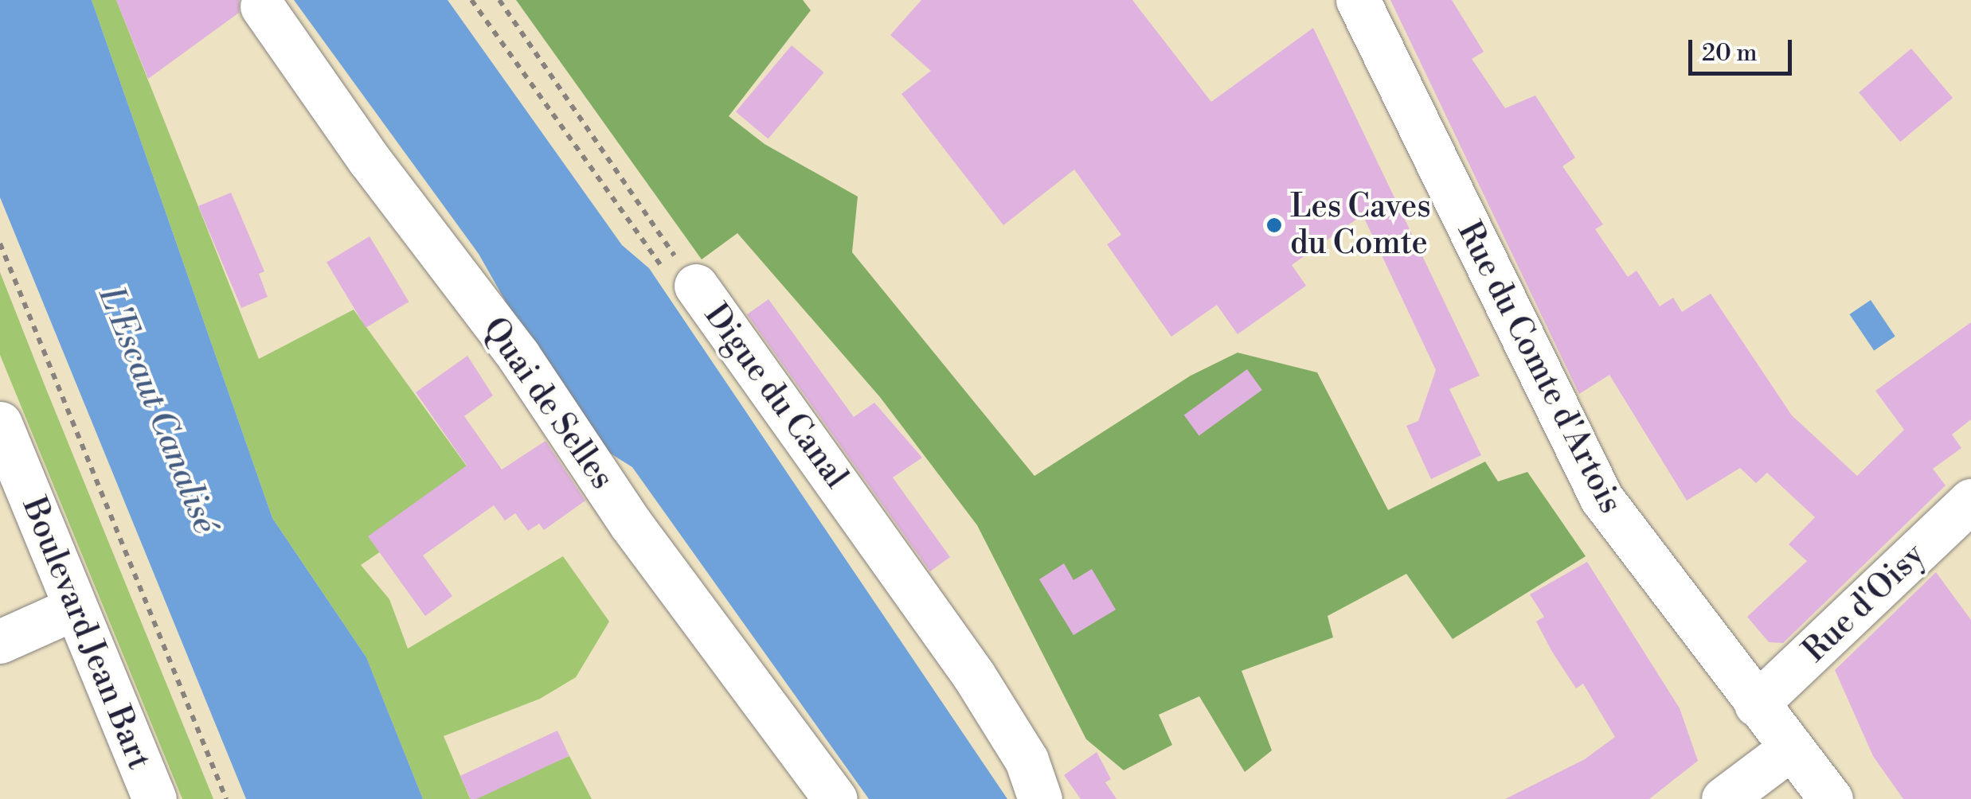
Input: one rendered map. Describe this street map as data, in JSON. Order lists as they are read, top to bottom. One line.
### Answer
{"streets":{"main road":["Rue du Comte d'Artois","Digue du Canal","Quai de Selles","Rue d'Oisy","Boulevard Jean Bart"]},"crossings":[["Rue du Comte d'Artois","Rue d'Oisy"]],"water":["L'Escaut Canalisé"],"places":["Les Caves du Comte"],"scale_bar":"20 m"}
